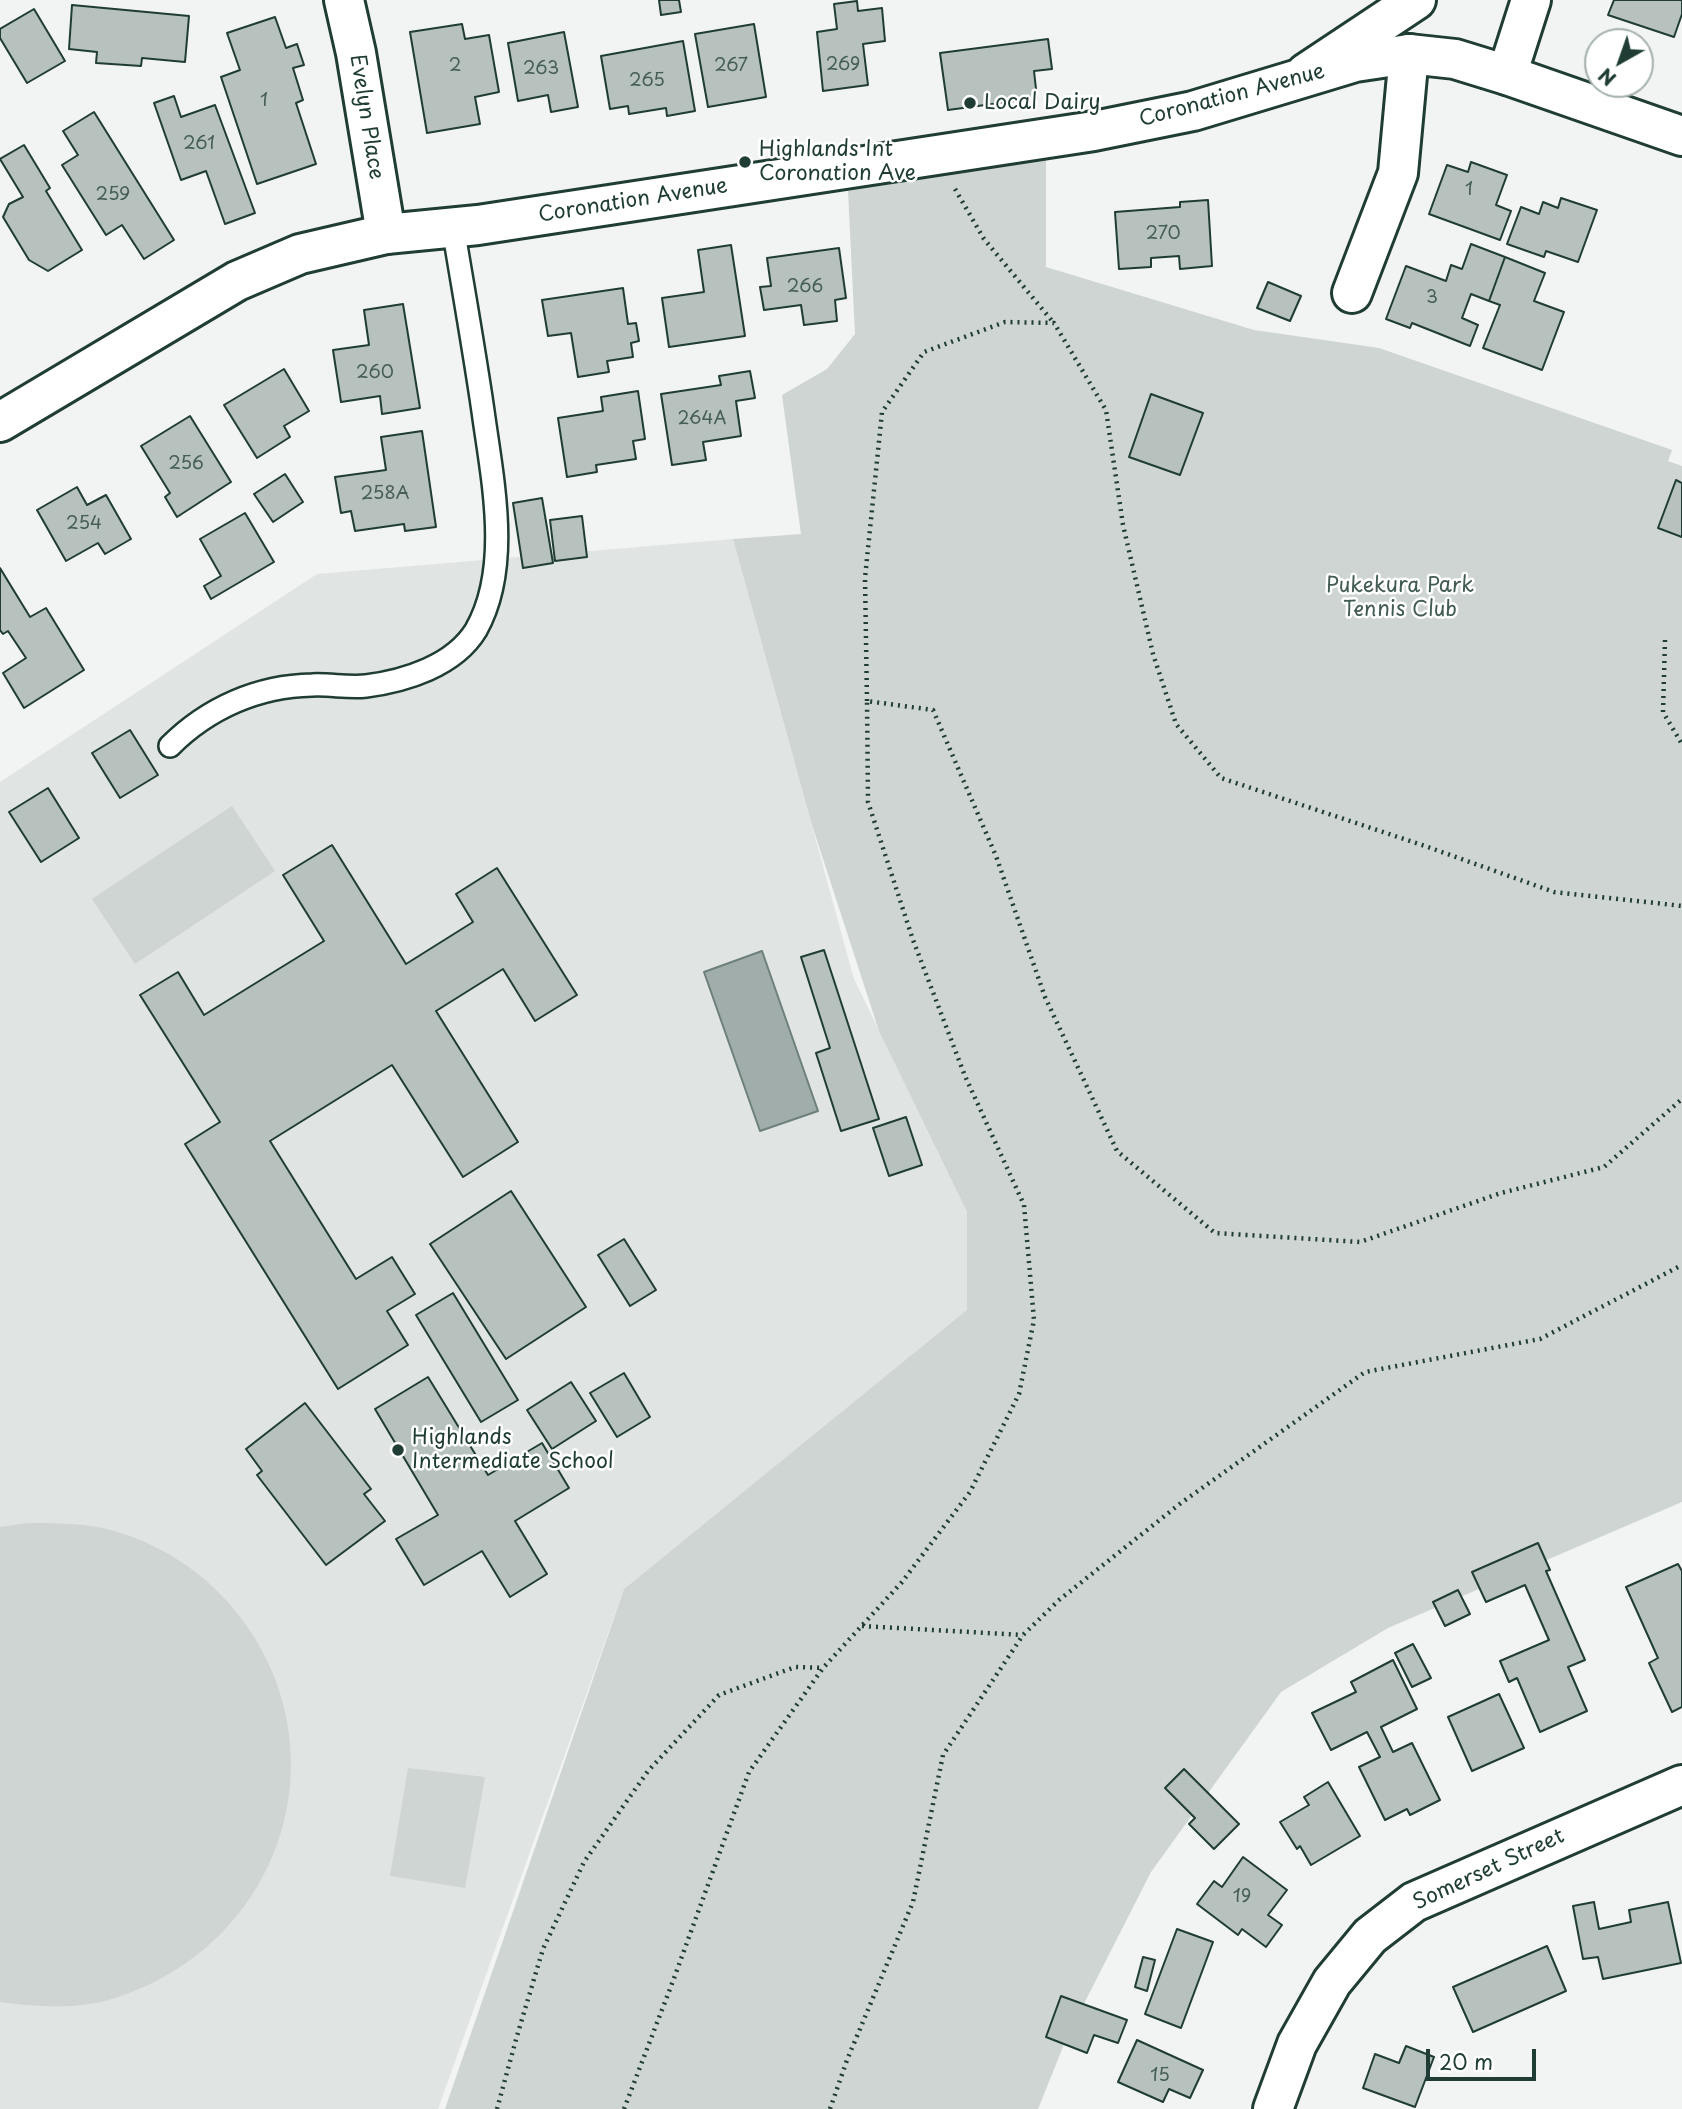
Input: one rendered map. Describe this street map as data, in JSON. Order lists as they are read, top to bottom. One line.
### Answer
{"streets":{"main road":["Coronation Avenue","Evelyn Place","Somerset Street"]},"crossings":[["Coronation Avenue","Evelyn Place"]],"parks":["Pukekura Park Tennis Club"],"places":["Local Dairy","Highlands Int Coronation Ave","Highlands Intermediate School"],"house_numbers":["269","2","267","263","265","1","261","1","259","270","266","3","260","264A","256","258A","254","19","15"],"scale_bar":"20 m","north":"bottom left"}
